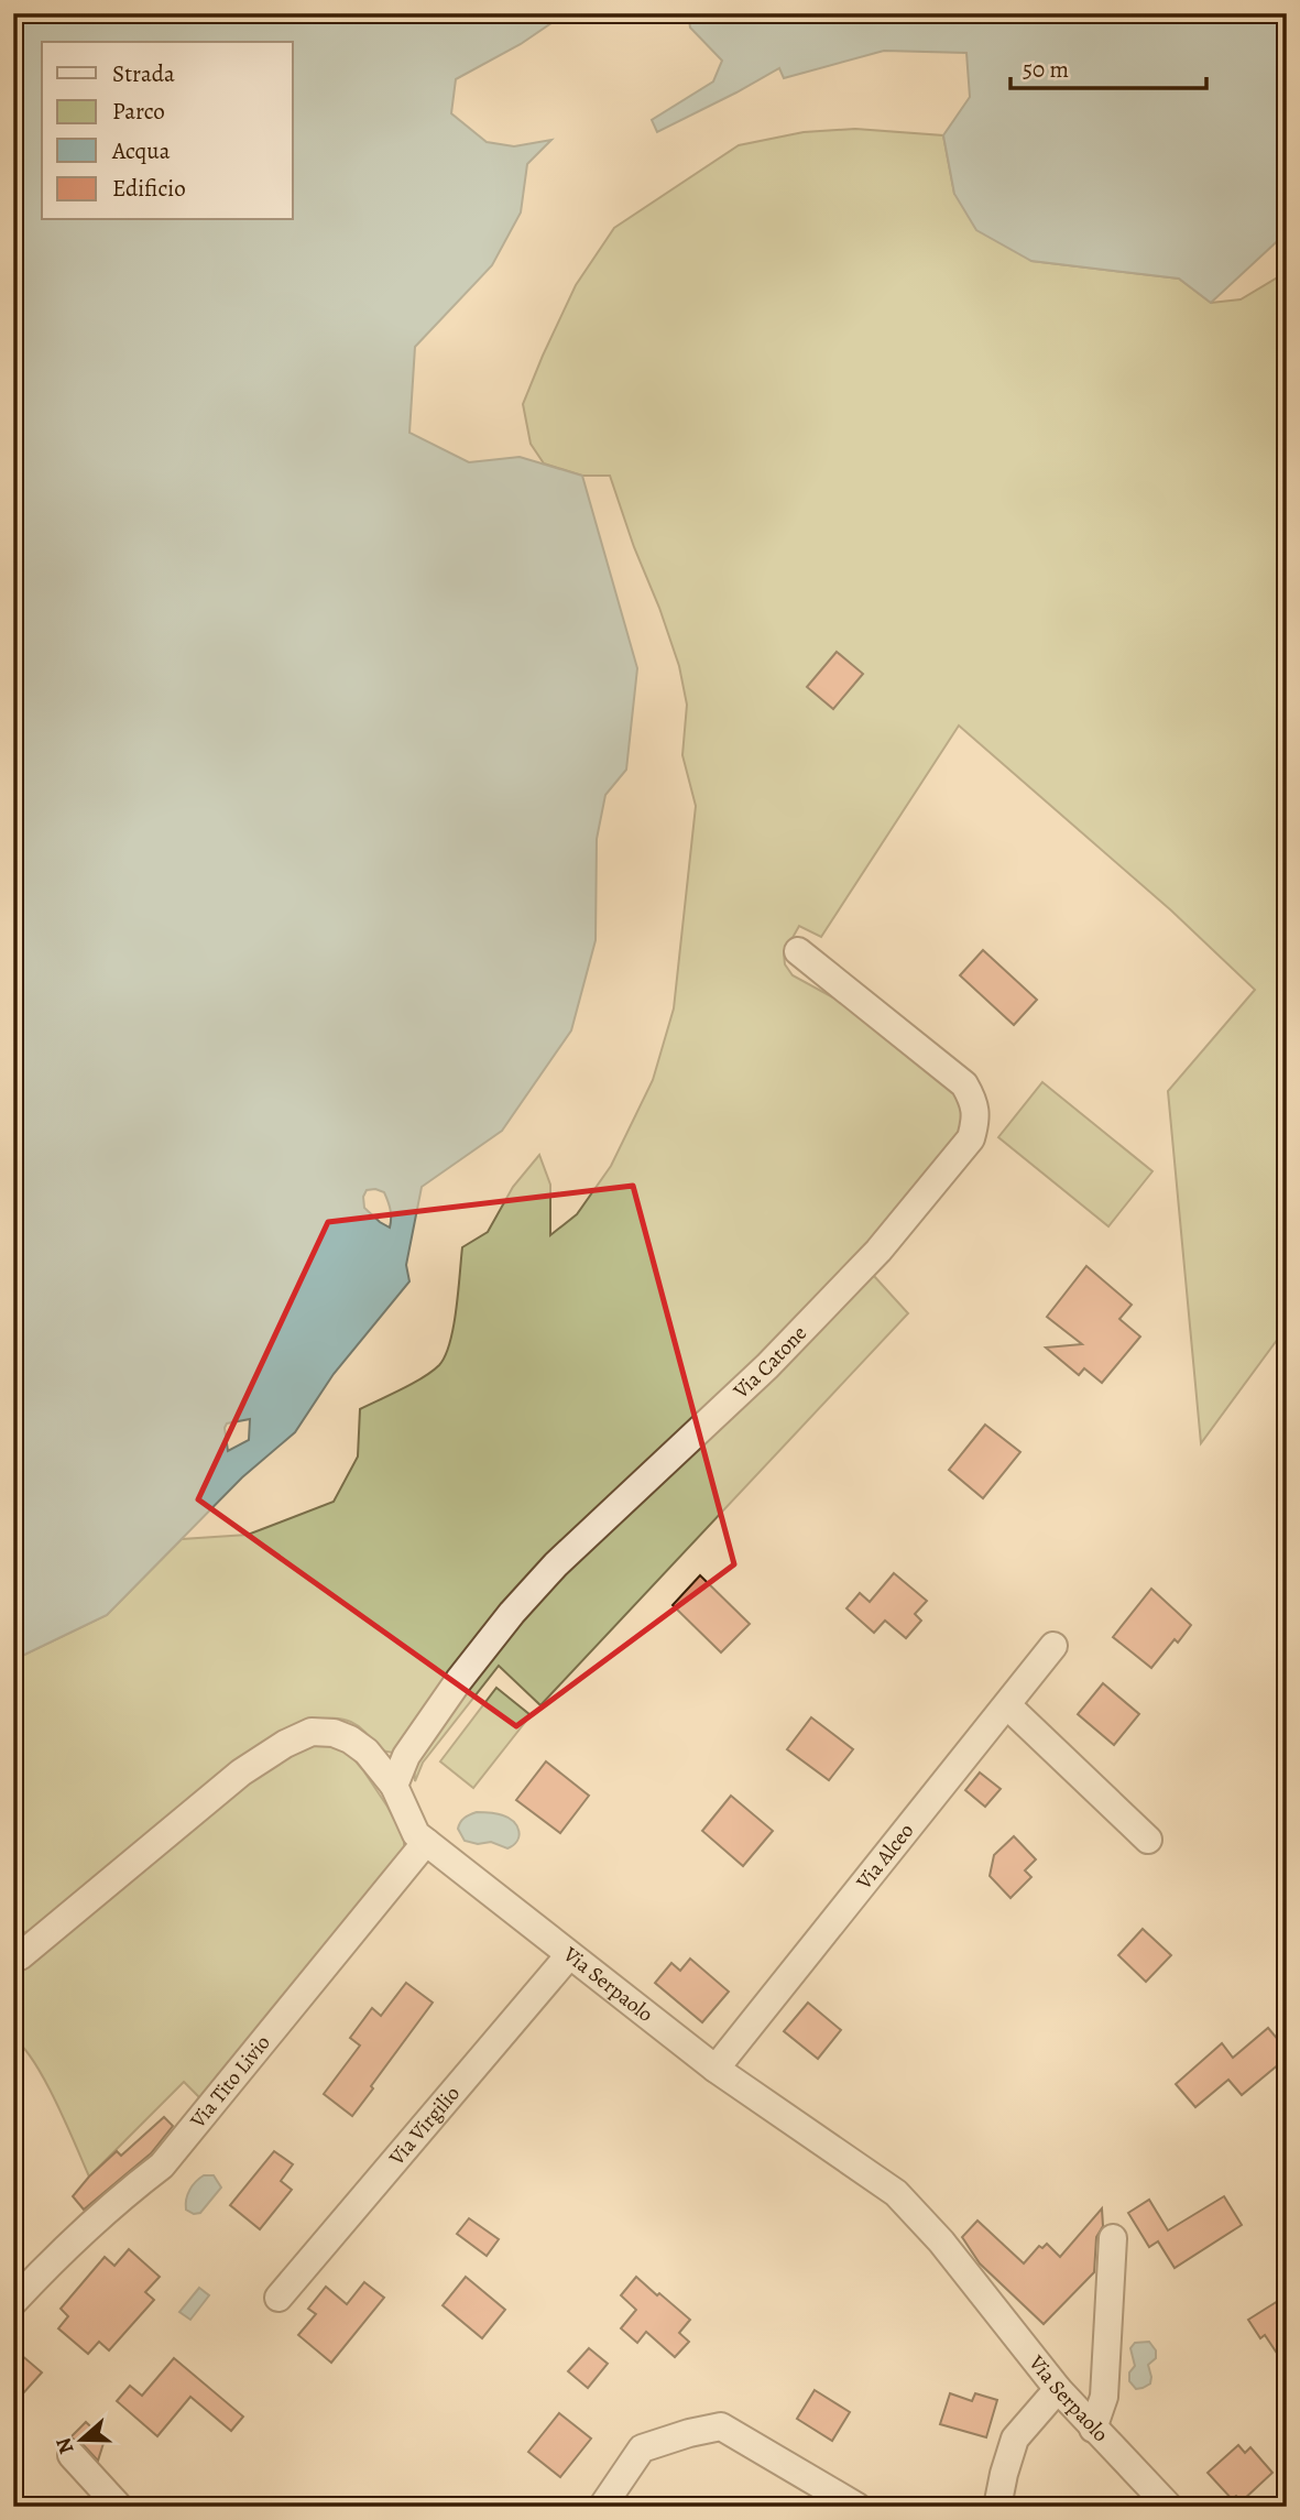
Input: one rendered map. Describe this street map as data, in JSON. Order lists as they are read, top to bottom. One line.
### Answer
{"streets":{"street":["Via Catone","Via Alceo","Via Serpaolo","Via Tito Livio","Via Virgilio"]},"crossings":[["Via Catone","Via Serpaolo"],["Via Alceo","Via Serpaolo"],["Via Serpaolo","Via Tito Livio"],["Via Serpaolo","Via Virgilio"]],"legend":["Strada","Parco","Acqua","Edificio"],"scale_bar":"50 m","north":"left"}
